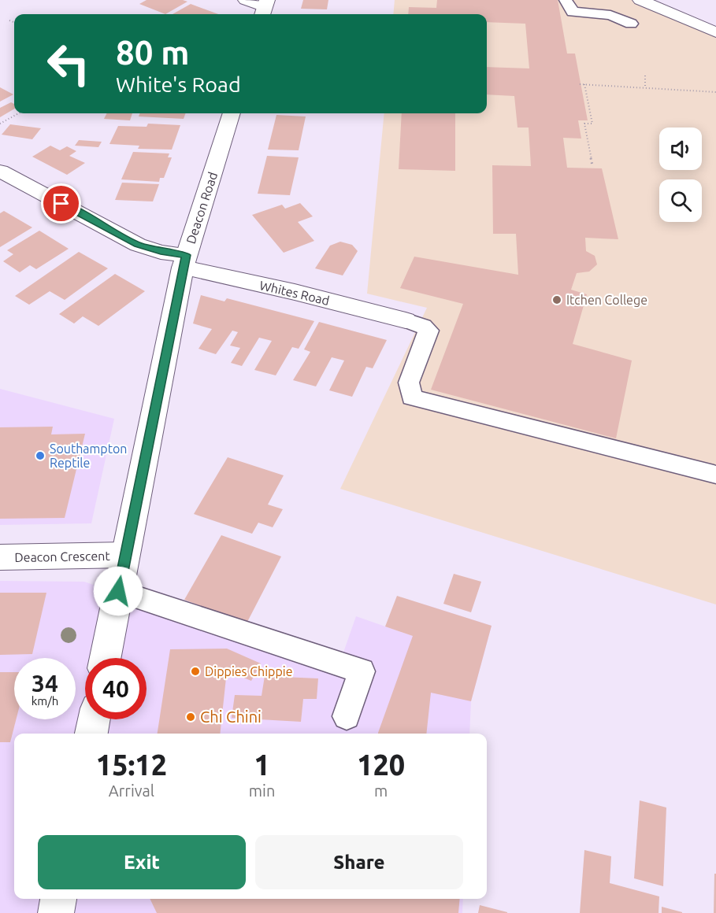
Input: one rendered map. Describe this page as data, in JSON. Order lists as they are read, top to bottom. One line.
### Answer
{"streets":{"street":["Deacon Road","Whites Road","Deacon Crescent"]},"crossings":[["Deacon Road","Whites Road"],["Deacon Road","Deacon Crescent"]],"places":["Itchen College","Southampton Reptile","Dippies Chippie","Chi Chini"],"page":{"turn":["80 m","White's Road"],"speed":"34 km/h","limit":"40","eta":["15:12","Arrival","1","min","120","m"],"buttons":["Exit","Share"]}}
